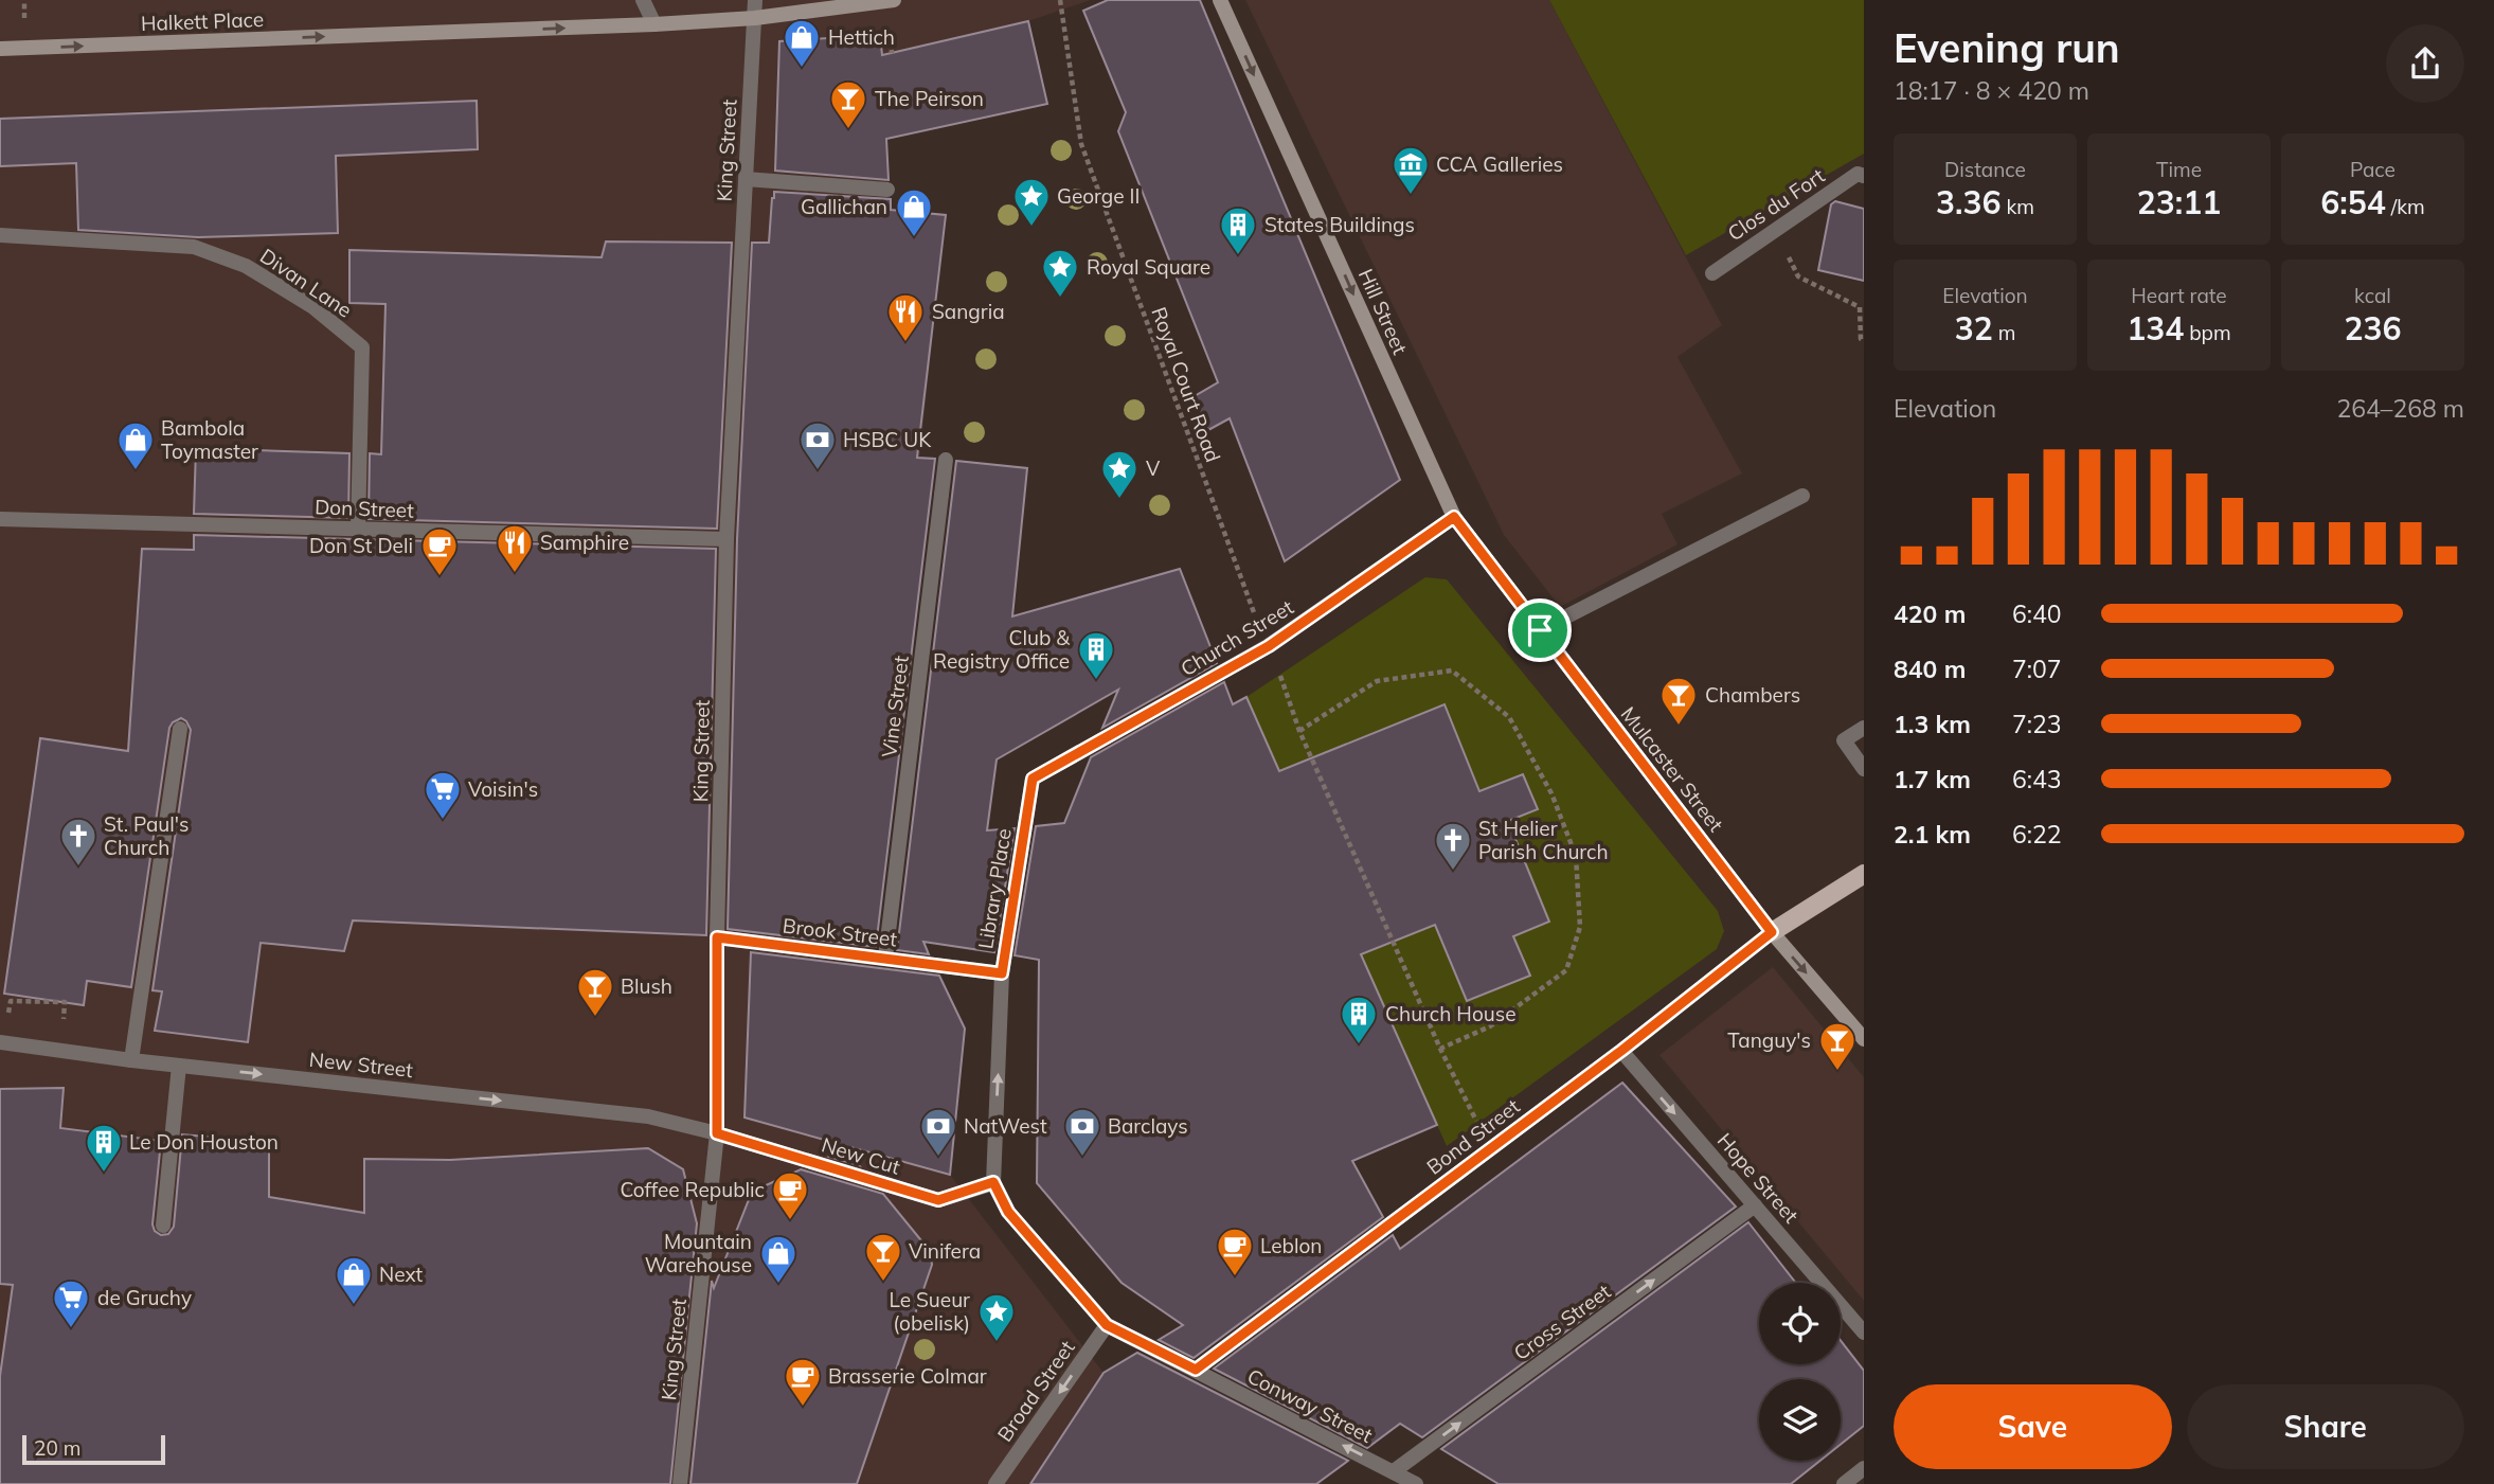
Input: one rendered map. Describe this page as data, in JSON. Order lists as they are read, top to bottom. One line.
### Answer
{"streets":{"main road":["Halkett Place","Hill Street","Mulcaster Street"],"street":["King Street","Clos du Fort","Divan Lane","Don Street","Church Street","Vine Street","Library Place","Brook Street","New Street","Bond Street","New Cut","Hope Street","Cross Street","Broad Street","Conway Street"],"path":["Royal Court Road"]},"crossings":[["Halkett Place","King Street"],["King Street","Don Street"],["King Street","Brook Street"],["King Street","New Street"],["King Street","New Cut"],["Divan Lane","Don Street"],["Hill Street","Church Street"],["Hill Street","Mulcaster Street"],["Royal Court Road","Church Street"],["Church Street","Mulcaster Street"],["Church Street","Library Place"],["Vine Street","Brook Street"],["Mulcaster Street","Bond Street"],["Library Place","Brook Street"],["Library Place","New Cut"],["New Street","New Cut"],["Bond Street","Hope Street"],["Bond Street","Conway Street"],["Hope Street","Cross Street"],["Cross Street","Conway Street"],["Broad Street","Conway Street"]],"one_way":["Halkett Place","Hill Street","Library Place","New Street","Hope Street","Cross Street","Broad Street","Conway Street"],"places":{"shop":["Hettich","Gallichan","Bambola Toymaster","Mountain Warehouse","Next"],"bar":["The Peirson","Chambers","Blush","Tanguy's","Vinifera"],"museum":["CCA Galleries"],"place":["George II","Royal Square","V","Le Sueur (obelisk)"],"building":["States Buildings","Club & Registry Office","Church House","Le Don Houston"],"restaurant":["Sangria","Samphire"],"bank":["HSBC UK","NatWest","Barclays"],"cafe":["Don St Deli","Coffee Republic","Leblon","Brasserie Colmar"],"supermarket":["Voisin's","de Gruchy"],"church":["St. Paul's Church","St Helier Parish Church"]},"scale_bar":"20 m","page":{"heading":["Evening run","18:17 · 8 × 420 m"],"stats":[["Distance","3.36 km"],["Time","23:11"],["Pace","6:54 /km"],["Elevation","32 m"],["Heart rate","134 bpm"],["kcal","236"]],"chart":["Elevation","264–268 m"],"list":[{"name":"420 m","note":"6:40"},{"name":"840 m","note":"7:07"},{"name":"1.3 km","note":"7:23"},{"name":"1.7 km","note":"6:43"},{"name":"2.1 km","note":"6:22"}],"buttons":["Save","Share"],"scale":"20 m"}}
